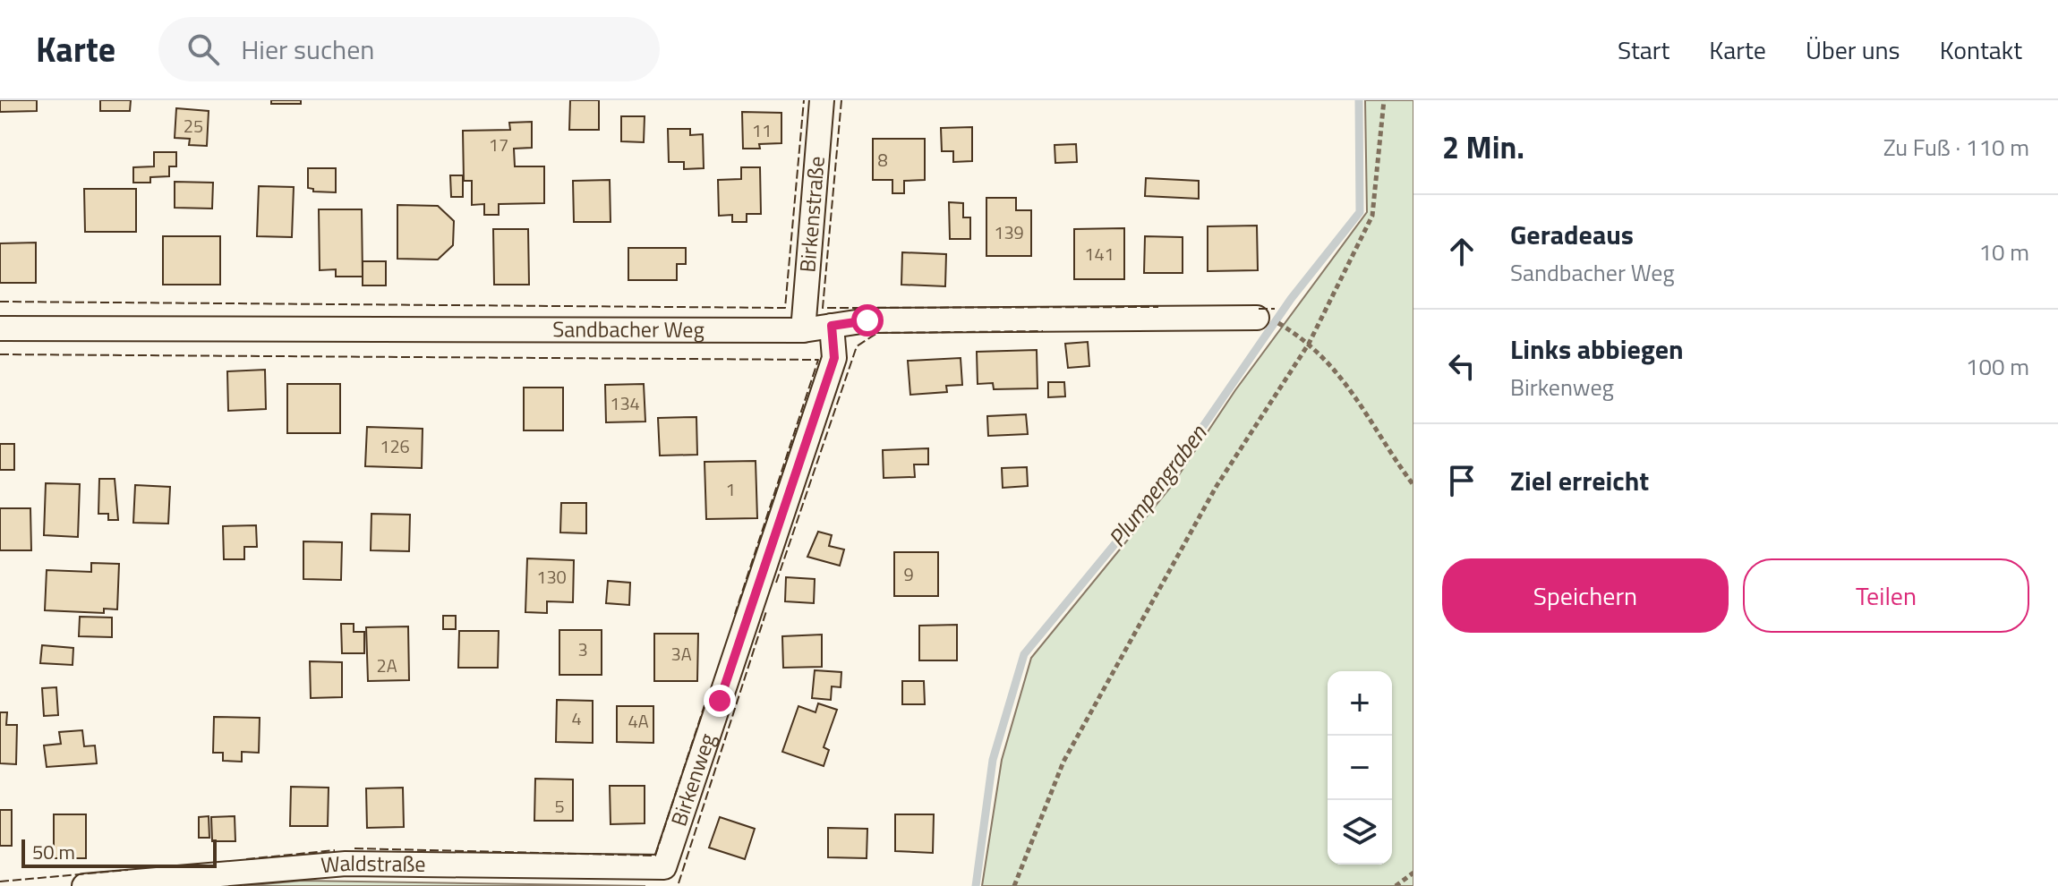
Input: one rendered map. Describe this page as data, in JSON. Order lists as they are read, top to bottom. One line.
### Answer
{"streets":{"street":["Birkenstraße","Sandbacher Weg","Birkenweg","Waldstraße"]},"crossings":[["Birkenstraße","Sandbacher Weg"],["Sandbacher Weg","Birkenweg"],["Birkenweg","Waldstraße"]],"water":["Plumpengraben"],"house_numbers":["25","11","17","8","139","141","134","126","1","9","130","3","3A","2A","4","4A","5"],"scale_bar":"50 m","page":{"header":"Karte","search":"Hier suchen","nav":["Start","Karte","Über uns","Kontakt"],"heading":["2 Min.","Zu Fuß · 110 m"],"list":[["Geradeaus","Sandbacher Weg","10 m"],["Links abbiegen","Birkenweg","100 m"],"Ziel erreicht"],"buttons":["Speichern","Teilen"],"map_buttons":["+","−"],"scale":"50 m"}}
